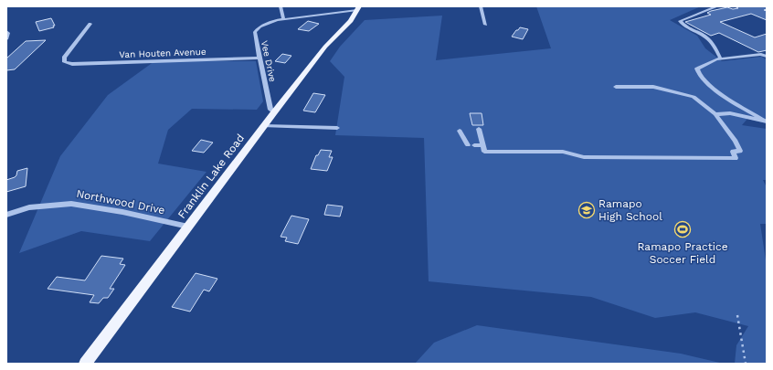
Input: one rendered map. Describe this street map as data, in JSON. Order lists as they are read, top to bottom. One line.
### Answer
{"streets":{"main road":["Franklin Lake Road"],"street":["Van Houten Avenue","Vee Drive","Northwood Drive"]},"crossings":[["Van Houten Avenue","Vee Drive"],["Vee Drive","Franklin Lake Road"],["Franklin Lake Road","Northwood Drive"]],"places":{"school or university":["Ramapo High School"],"sports":["Ramapo Practice Soccer Field"]}}
